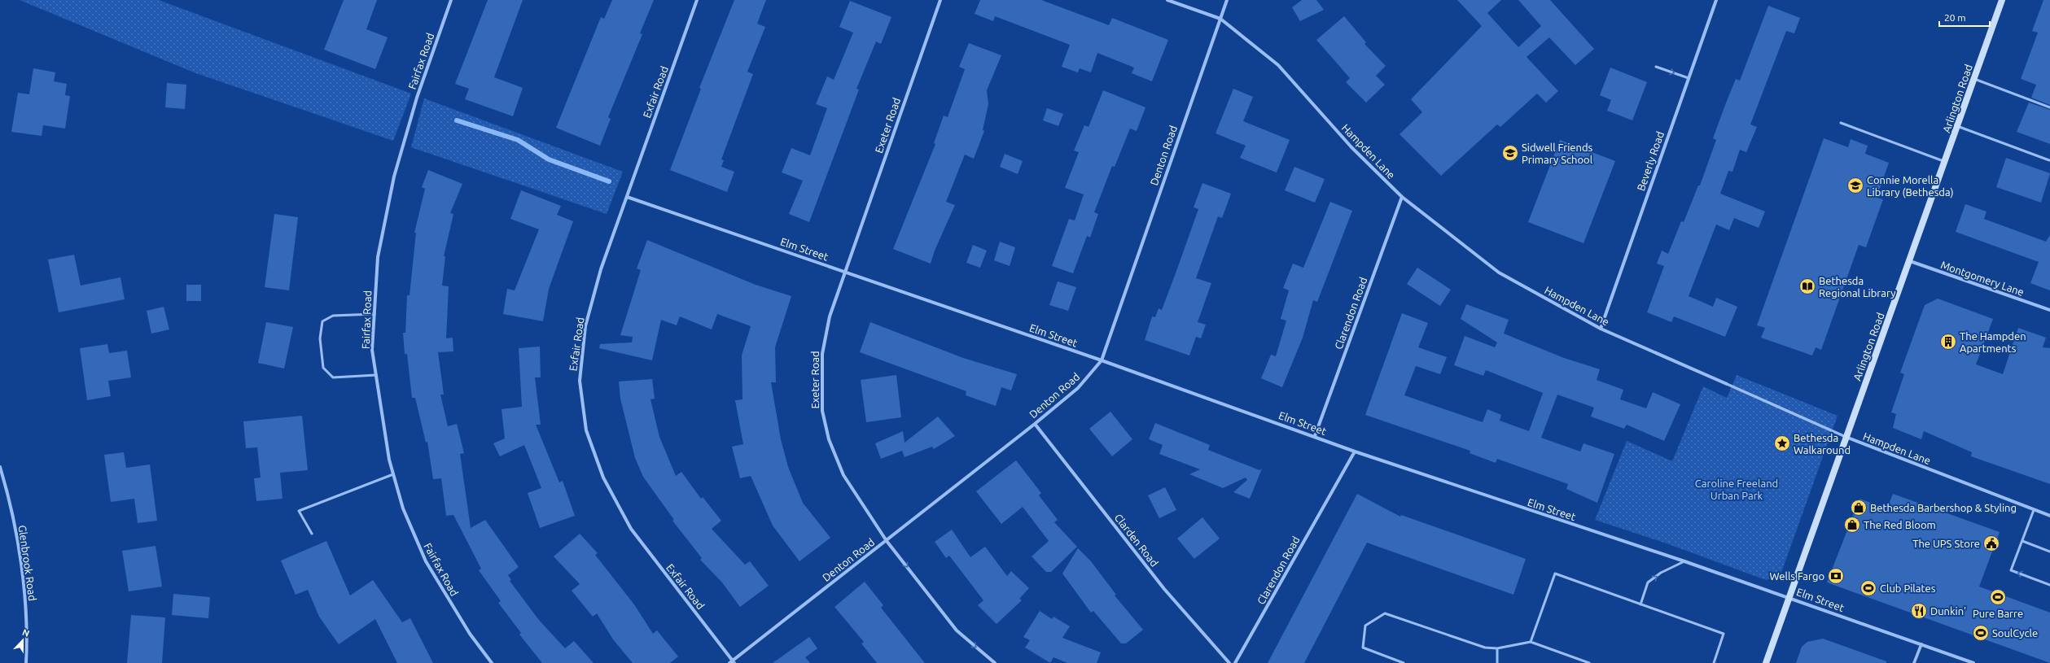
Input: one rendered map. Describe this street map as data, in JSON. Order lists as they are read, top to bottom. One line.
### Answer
{"streets":{"main road":["Arlington Road"],"street":["Fairfax Road","Exfair Road","Exeter Road","Hampden Lane","Denton Road","Beverly Road","Elm Street","Montgomery Lane","Clarendon Road","Clarden Road","Glenbrook Road"]},"crossings":[["Exfair Road","Denton Road"],["Exfair Road","Elm Street"],["Arlington Road","Hampden Lane"],["Arlington Road","Elm Street"],["Arlington Road","Montgomery Lane"],["Exeter Road","Denton Road"],["Exeter Road","Elm Street"],["Hampden Lane","Denton Road"],["Hampden Lane","Beverly Road"],["Hampden Lane","Clarendon Road"],["Denton Road","Elm Street"],["Denton Road","Clarden Road"],["Elm Street","Clarendon Road"]],"parks":["Caroline Freeland Urban Park"],"places":{"school or university":["Sidwell Friends Primary School","Connie Morella Library (Bethesda)"],"library":["Bethesda Regional Library"],"building":["The Hampden Apartments"],"place":["Bethesda Walkaround"],"shop":["Bethesda Barbershop & Styling","The Red Bloom"],"public building":["The UPS Store"],"bank":["Wells Fargo"],"sports":["Club Pilates","Pure Barre","SoulCycle"],"restaurant":["Dunkin'"]},"scale_bar":"20 m","north":"top"}
